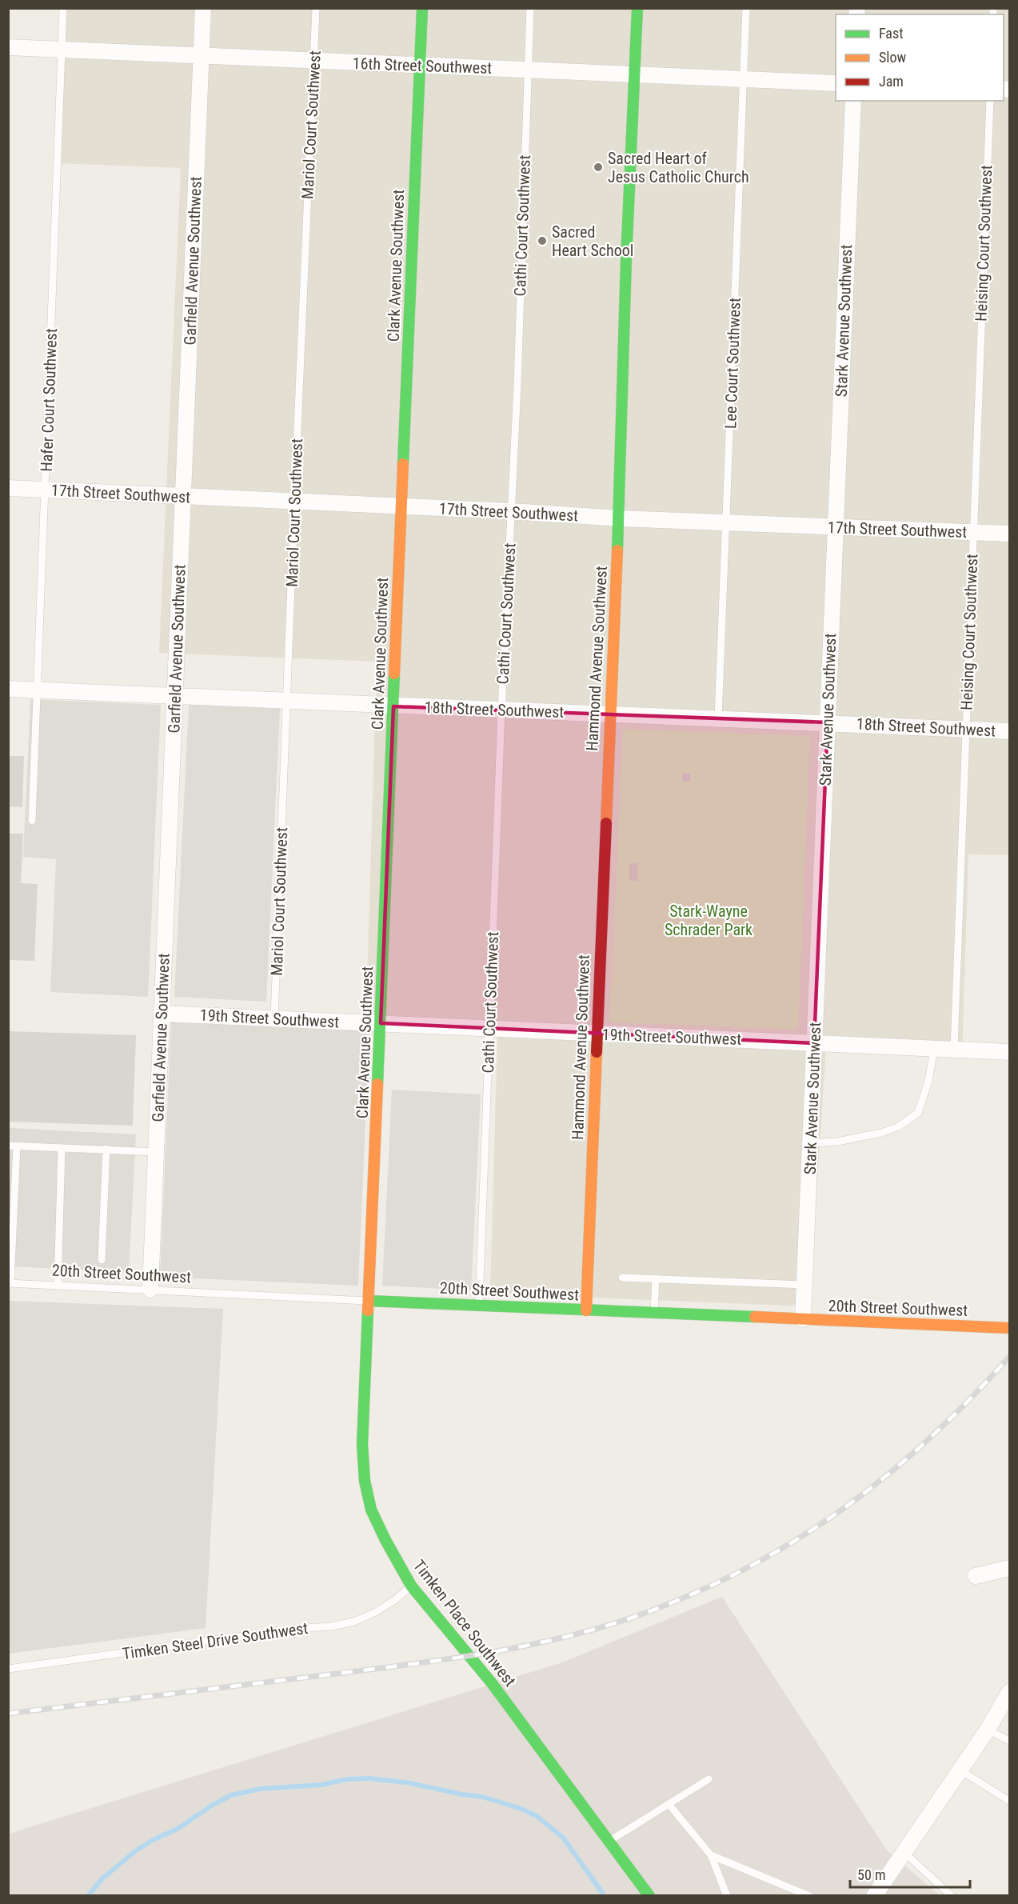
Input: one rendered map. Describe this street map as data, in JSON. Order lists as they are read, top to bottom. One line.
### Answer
{"streets":{"street":["16th Street Southwest","Garfield Avenue Southwest","Clark Avenue Southwest","Stark Avenue Southwest","17th Street Southwest","Hammond Avenue Southwest","18th Street Southwest","19th Street Southwest","20th Street Southwest","Timken Place Southwest"],"lane":["Mariol Court Southwest","Cathi Court Southwest","Heising Court Southwest","Lee Court Southwest","Hafer Court Southwest","Timken Steel Drive Southwest"]},"crossings":[["16th Street Southwest","Mariol Court Southwest"],["16th Street Southwest","Cathi Court Southwest"],["16th Street Southwest","Garfield Avenue Southwest"],["16th Street Southwest","Clark Avenue Southwest"],["16th Street Southwest","Lee Court Southwest"],["16th Street Southwest","Hafer Court Southwest"],["16th Street Southwest","Hammond Avenue Southwest"],["Mariol Court Southwest","17th Street Southwest"],["Mariol Court Southwest","18th Street Southwest"],["Mariol Court Southwest","19th Street Southwest"],["Cathi Court Southwest","17th Street Southwest"],["Cathi Court Southwest","18th Street Southwest"],["Cathi Court Southwest","19th Street Southwest"],["Cathi Court Southwest","20th Street Southwest"],["Heising Court Southwest","17th Street Southwest"],["Heising Court Southwest","18th Street Southwest"],["Heising Court Southwest","19th Street Southwest"],["Garfield Avenue Southwest","17th Street Southwest"],["Garfield Avenue Southwest","18th Street Southwest"],["Garfield Avenue Southwest","19th Street Southwest"],["Garfield Avenue Southwest","20th Street Southwest"],["Clark Avenue Southwest","17th Street Southwest"],["Clark Avenue Southwest","18th Street Southwest"],["Clark Avenue Southwest","19th Street Southwest"],["Clark Avenue Southwest","20th Street Southwest"],["Clark Avenue Southwest","Timken Place Southwest"],["Stark Avenue Southwest","17th Street Southwest"],["Stark Avenue Southwest","18th Street Southwest"],["Stark Avenue Southwest","19th Street Southwest"],["Stark Avenue Southwest","20th Street Southwest"],["Lee Court Southwest","17th Street Southwest"],["Lee Court Southwest","18th Street Southwest"],["Hafer Court Southwest","17th Street Southwest"],["Hafer Court Southwest","18th Street Southwest"],["17th Street Southwest","Hammond Avenue Southwest"],["Hammond Avenue Southwest","18th Street Southwest"],["Hammond Avenue Southwest","19th Street Southwest"],["Hammond Avenue Southwest","20th Street Southwest"],["20th Street Southwest","Timken Place Southwest"],["Timken Place Southwest","Timken Steel Drive Southwest"]],"parks":["Stark-Wayne Schrader Park"],"places":["Sacred Heart of Jesus Catholic Church","Sacred Heart School"],"legend":["Fast","Slow","Jam"],"scale_bar":"50 m"}
